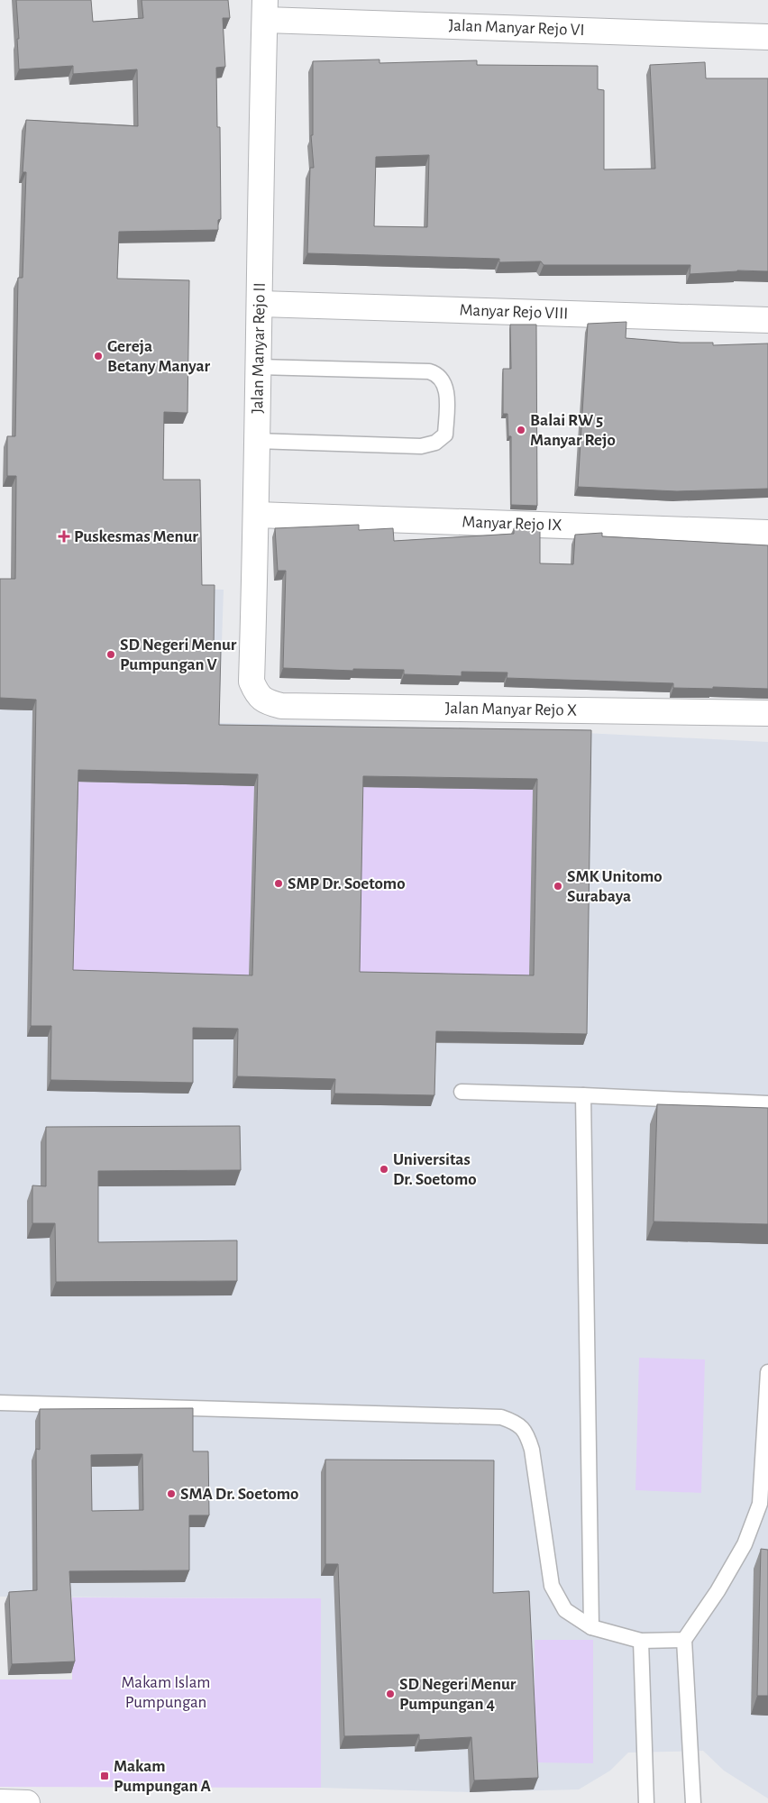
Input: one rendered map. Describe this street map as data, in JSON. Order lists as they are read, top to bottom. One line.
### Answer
{"streets":{"street":["Jalan Manyar Rejo VI","Manyar Rejo VIII","Jalan Manyar Rejo II","Manyar Rejo IX","Jalan Manyar Rejo X"]},"crossings":[["Jalan Manyar Rejo VI","Jalan Manyar Rejo II"],["Manyar Rejo VIII","Jalan Manyar Rejo II"],["Jalan Manyar Rejo II","Manyar Rejo IX"],["Jalan Manyar Rejo II","Jalan Manyar Rejo X"]],"parks":["Makam Islam Pumpungan"],"places":{"other":["Gereja Betany Manyar","Balai RW 5 Manyar Rejo","SD Negeri Menur Pumpungan V","SMP Dr. Soetomo","SMK Unitomo Surabaya","Universitas Dr. Soetomo","SMA Dr. Soetomo","SD Negeri Menur Pumpungan 4"],"health":["Puskesmas Menur"],"transit":["Makam Pumpungan A"]}}
